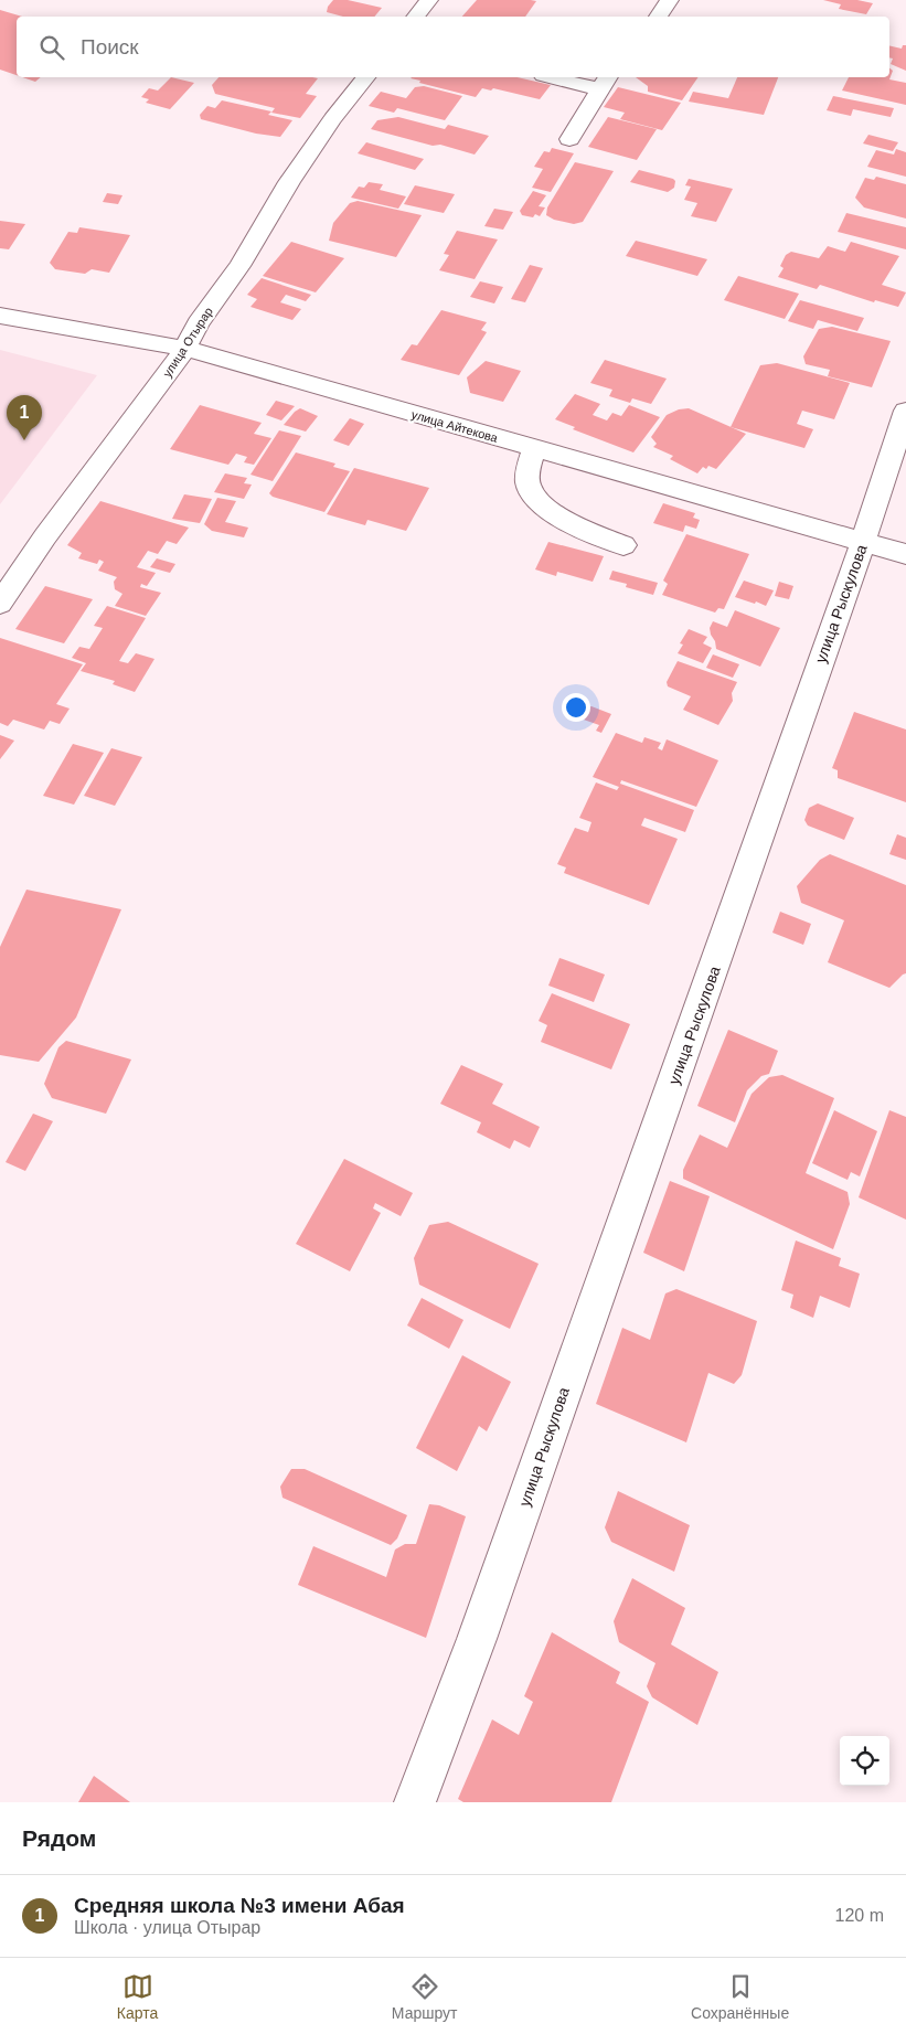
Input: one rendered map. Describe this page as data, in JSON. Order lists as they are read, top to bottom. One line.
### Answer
{"streets":{"street":["улица Отырар","улица Айтекова","улица Рыскулова"]},"crossings":[["улица Отырар","улица Айтекова"],["улица Айтекова","улица Рыскулова"]],"page":{"search":"Поиск","pins":"1","heading":"Рядом","list":[{"mark":"1","name":"Средняя школа №3 имени Абая","note":"Школа · улица Отырар","value":"120 m"}],"nav":["Карта","Маршрут","Сохранённые"]}}
